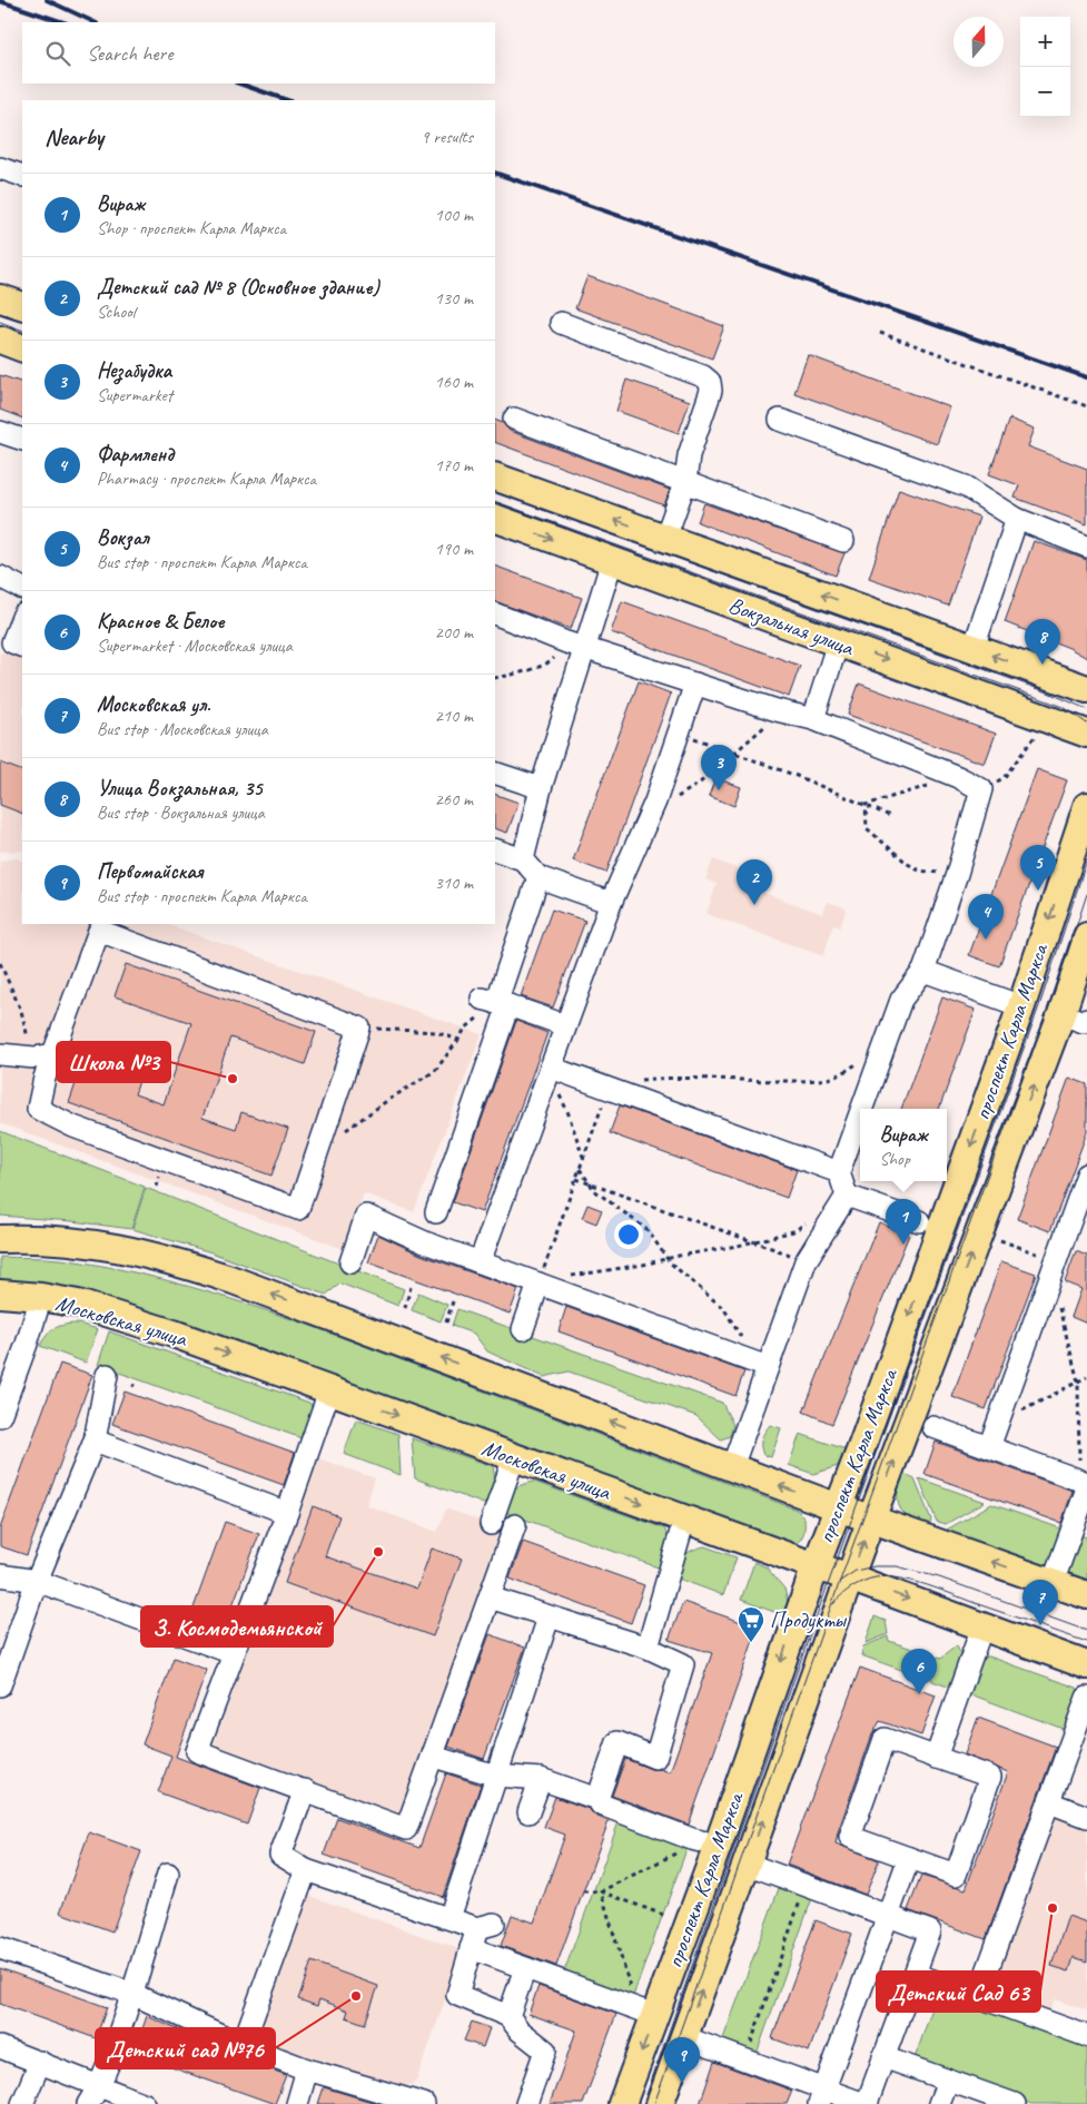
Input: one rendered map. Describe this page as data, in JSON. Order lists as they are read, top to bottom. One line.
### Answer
{"streets":{"main road":["Вокзальная улица","проспект Карла Маркса","Московская улица"]},"crossings":[["проспект Карла Маркса","Московская улица"]],"places":{"other":["Школа №3","З. Космодемьянской","Детский Сад 63","Детский сад №76"],"supermarket":["Продукты"]},"north":"top","page":{"map_buttons":["+","−"],"search":"Search here","heading":["Nearby","9 results"],"list":[{"mark":"1","name":"Вираж","note":"Shop · проспект Карла Маркса","value":"100 m"},{"mark":"2","name":"Детский сад № 8 (Основное здание)","note":"School","value":"130 m"},{"mark":"3","name":"Незабудка","note":"Supermarket","value":"160 m"},{"mark":"4","name":"Фармленд","note":"Pharmacy · проспект Карла Маркса","value":"170 m"},{"mark":"5","name":"Вокзал","note":"Bus stop · проспект Карла Маркса","value":"190 m"},{"mark":"6","name":"Красное & Белое","note":"Supermarket · Московская улица","value":"200 m"},{"mark":"7","name":"Московская ул.","note":"Bus stop · Московская улица","value":"210 m"},{"mark":"8","name":"Улица Вокзальная, 35","note":"Bus stop · Вокзальная улица","value":"260 m"},{"mark":"9","name":"Первомайская","note":"Bus stop · проспект Карла Маркса","value":"310 m"}],"pins":["8","3","5","2","4","1","7","6","9"],"popup":["Вираж","Shop"]}}
